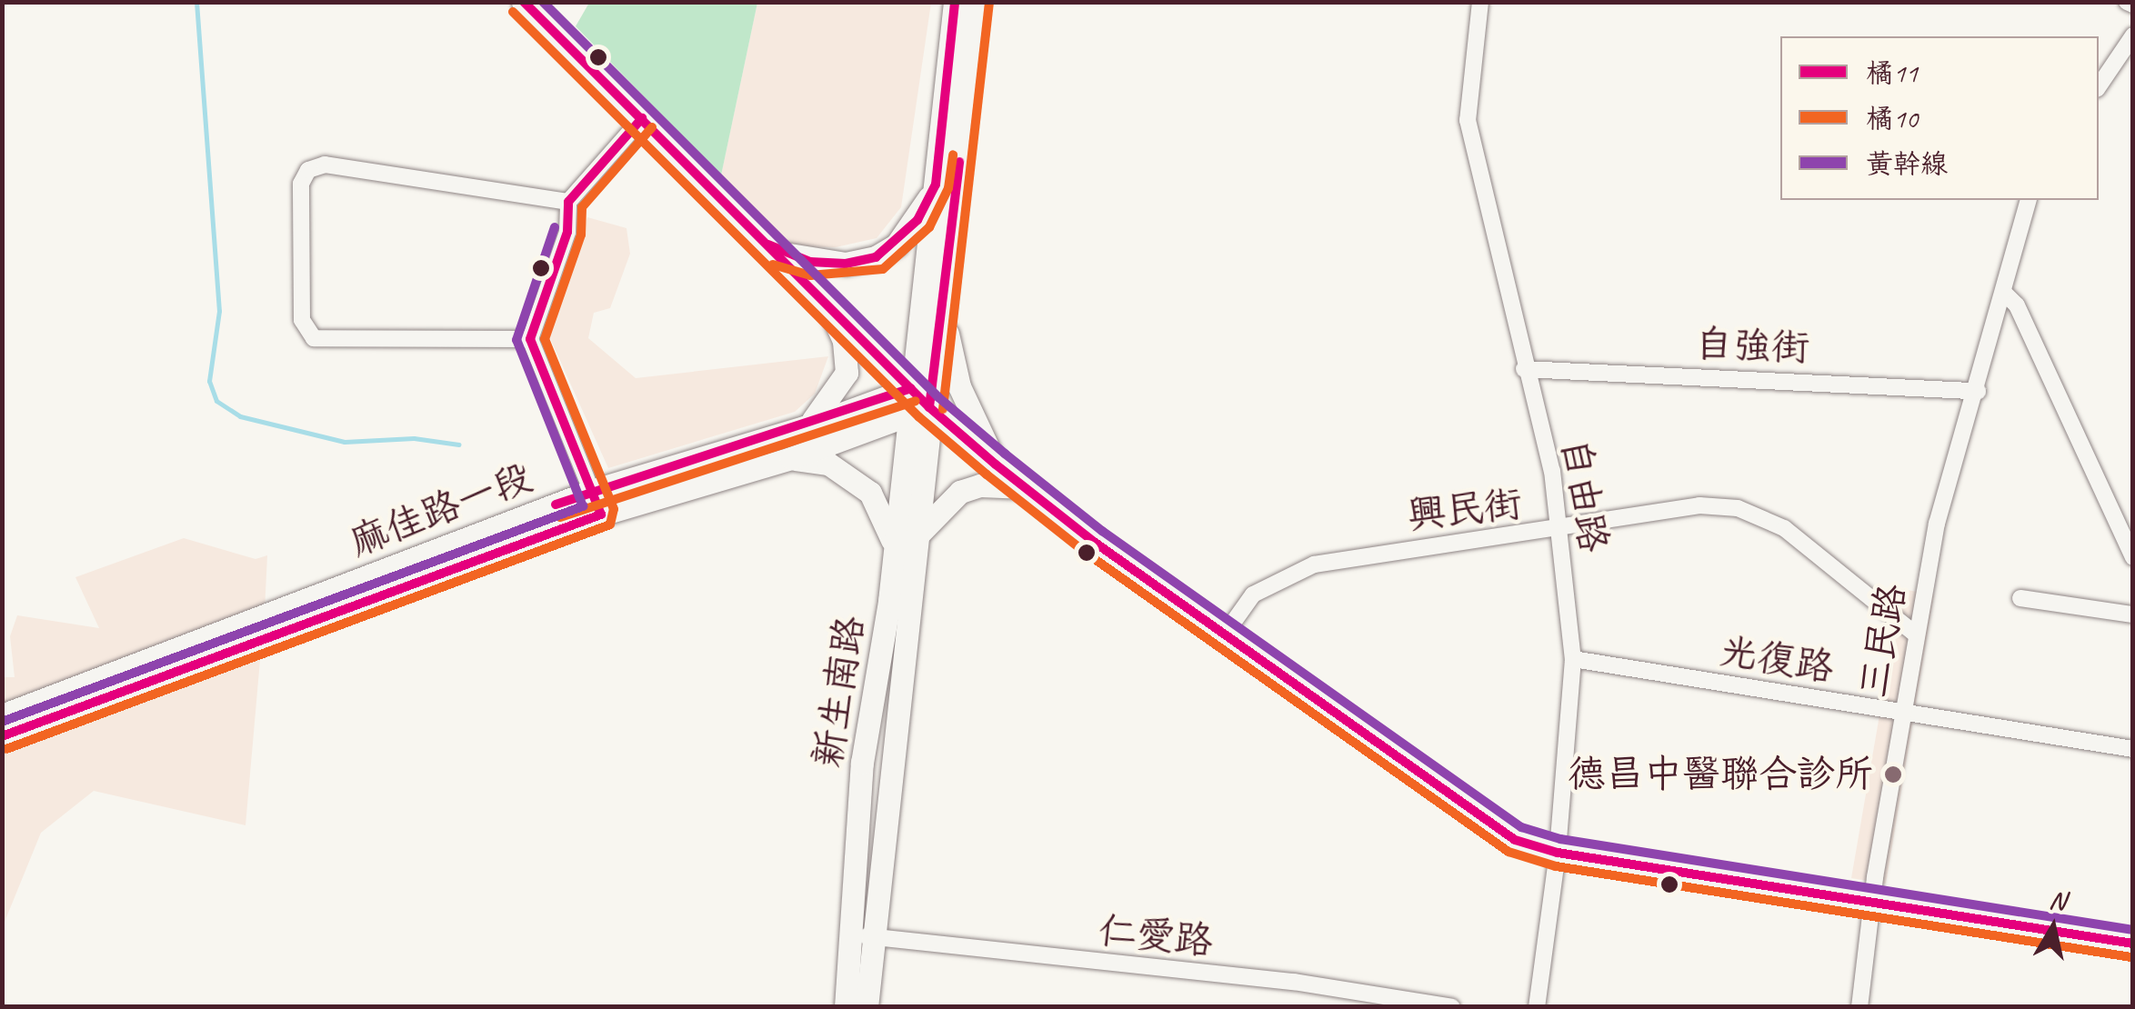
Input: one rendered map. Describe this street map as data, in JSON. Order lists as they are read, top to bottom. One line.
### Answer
{"streets":{"main road":["麻佳路一段","新生南路"],"street":["自強街","自由路","興民街","三民路","光復路","仁愛路"]},"crossings":[["自強街","自由路"],["自強街","三民路"],["自由路","興民街"],["自由路","光復路"],["麻佳路一段","新生南路"],["興民街","三民路"],["三民路","光復路"],["新生南路","仁愛路"]],"places":["德昌中醫聯合診所"],"lines":["transit line 橘11","transit line 黃幹線","transit line 橘10"],"legend":["橘11","橘10","黃幹線"],"north":"top"}
